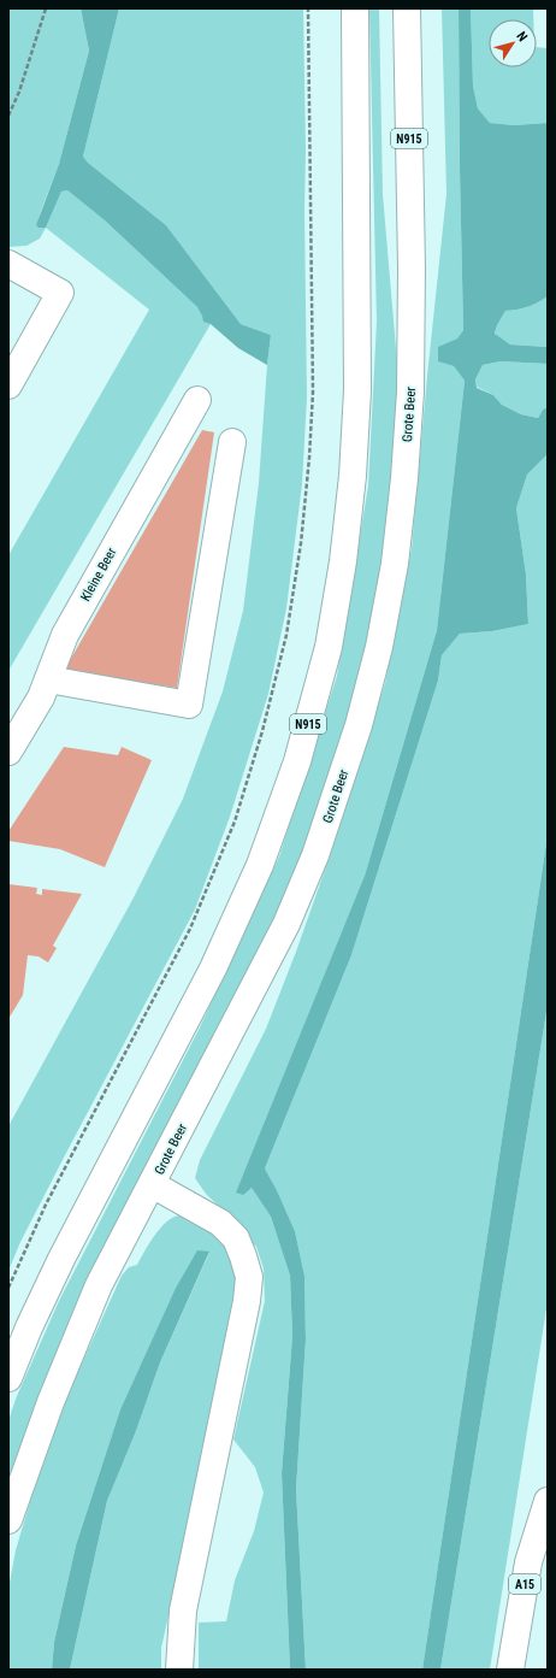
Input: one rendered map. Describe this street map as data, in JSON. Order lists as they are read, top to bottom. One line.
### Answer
{"streets":{"main road":["N915","Grote Beer","Kleine Beer","A15"]},"north":"top right"}
